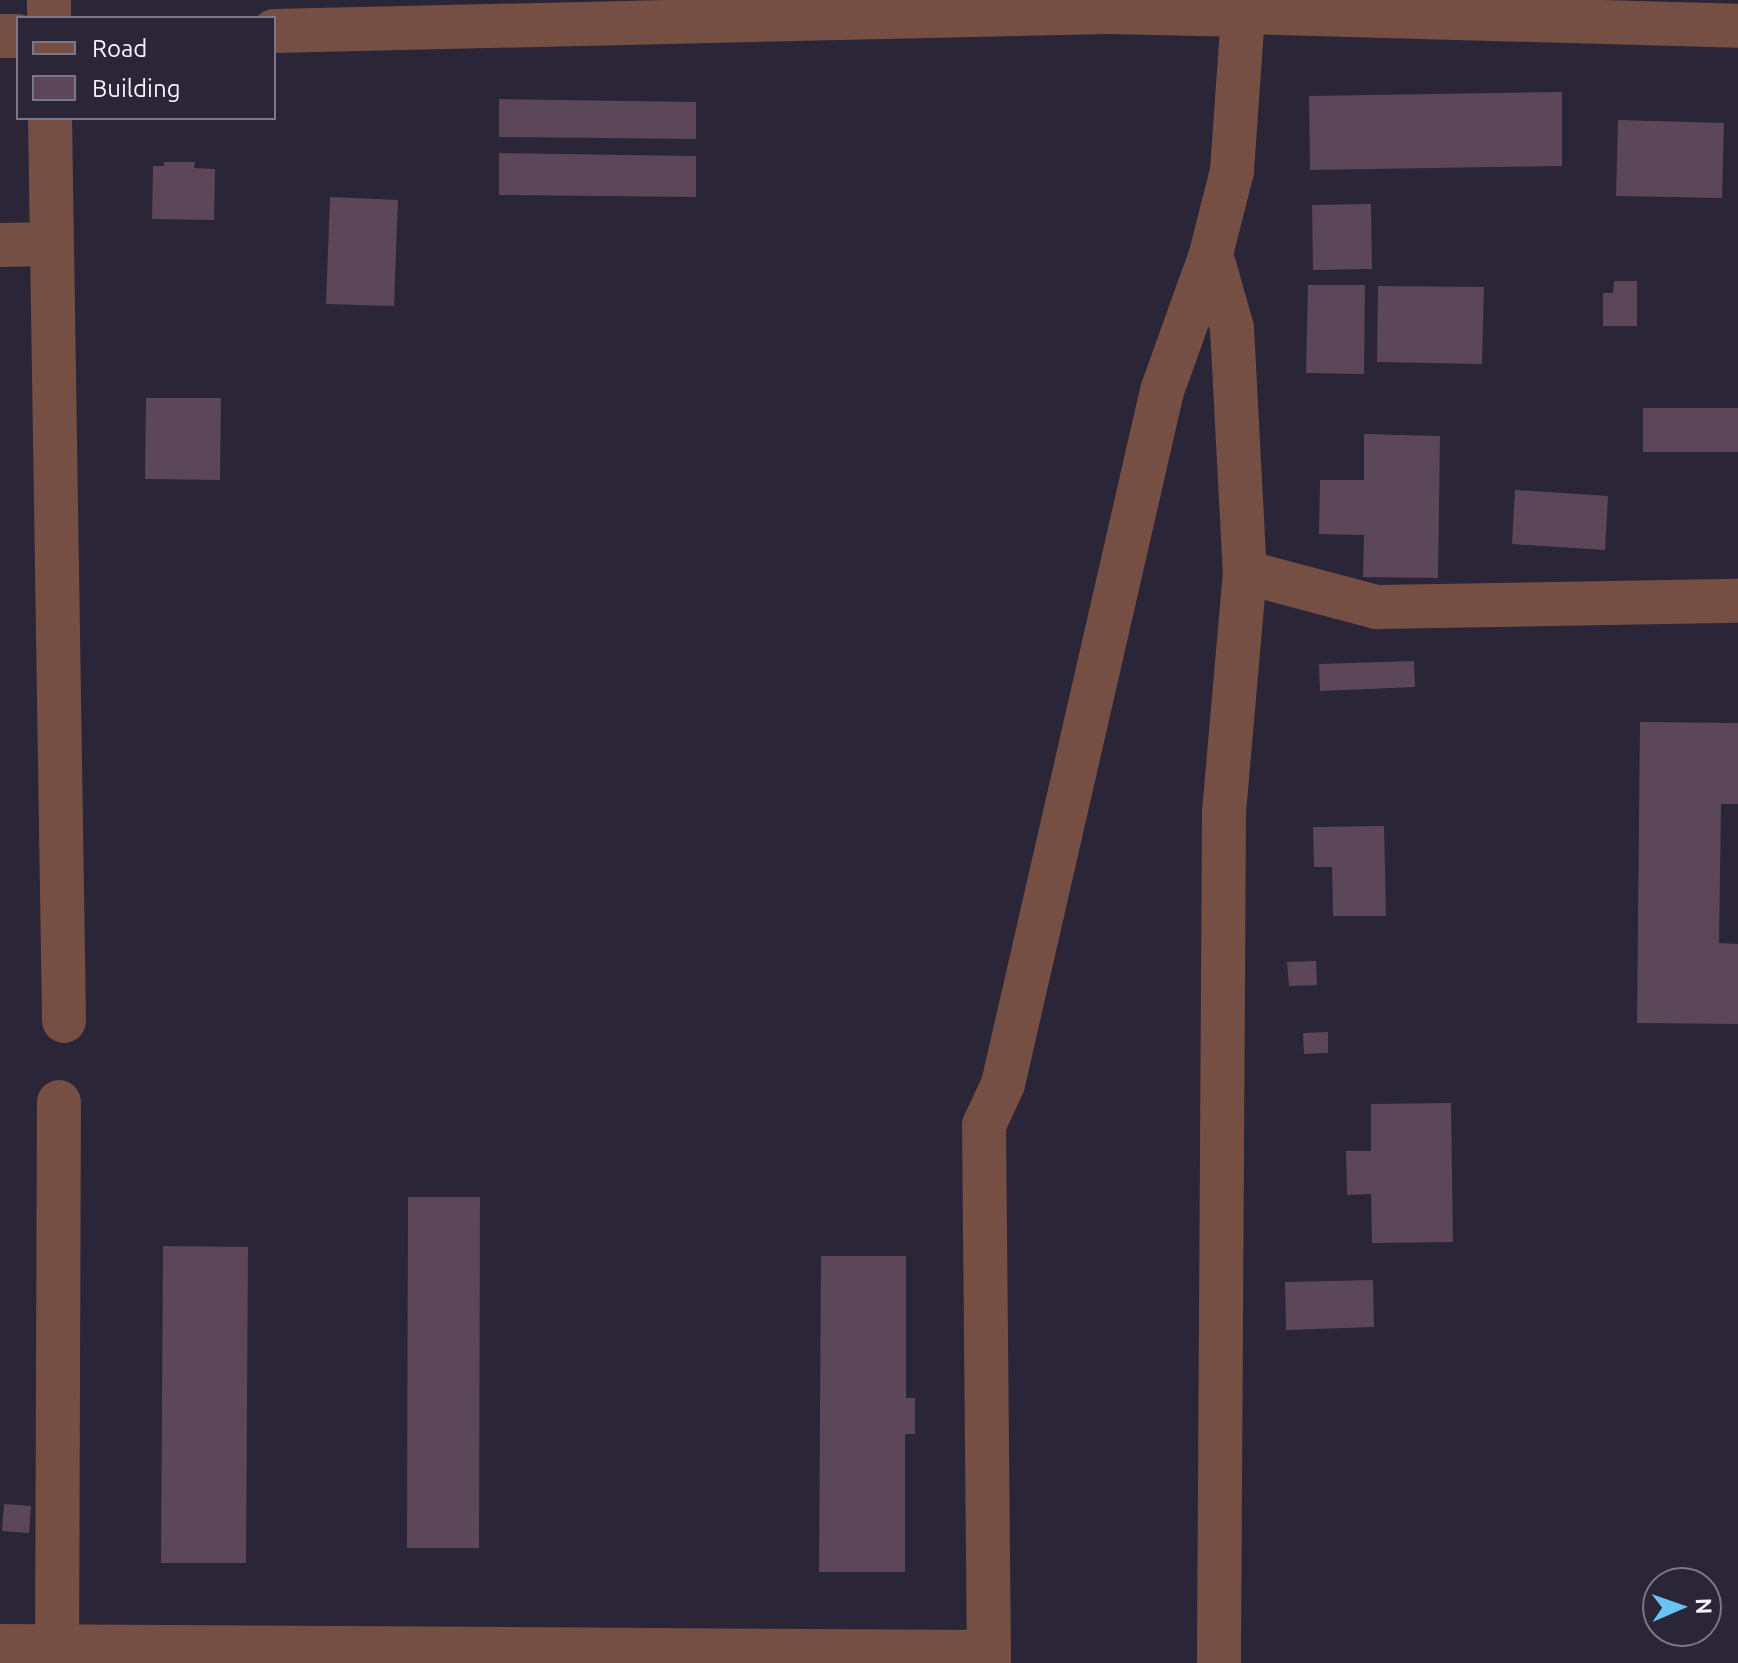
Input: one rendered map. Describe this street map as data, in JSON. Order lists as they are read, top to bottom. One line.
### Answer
{"legend":["Road","Building"],"north":"right"}
